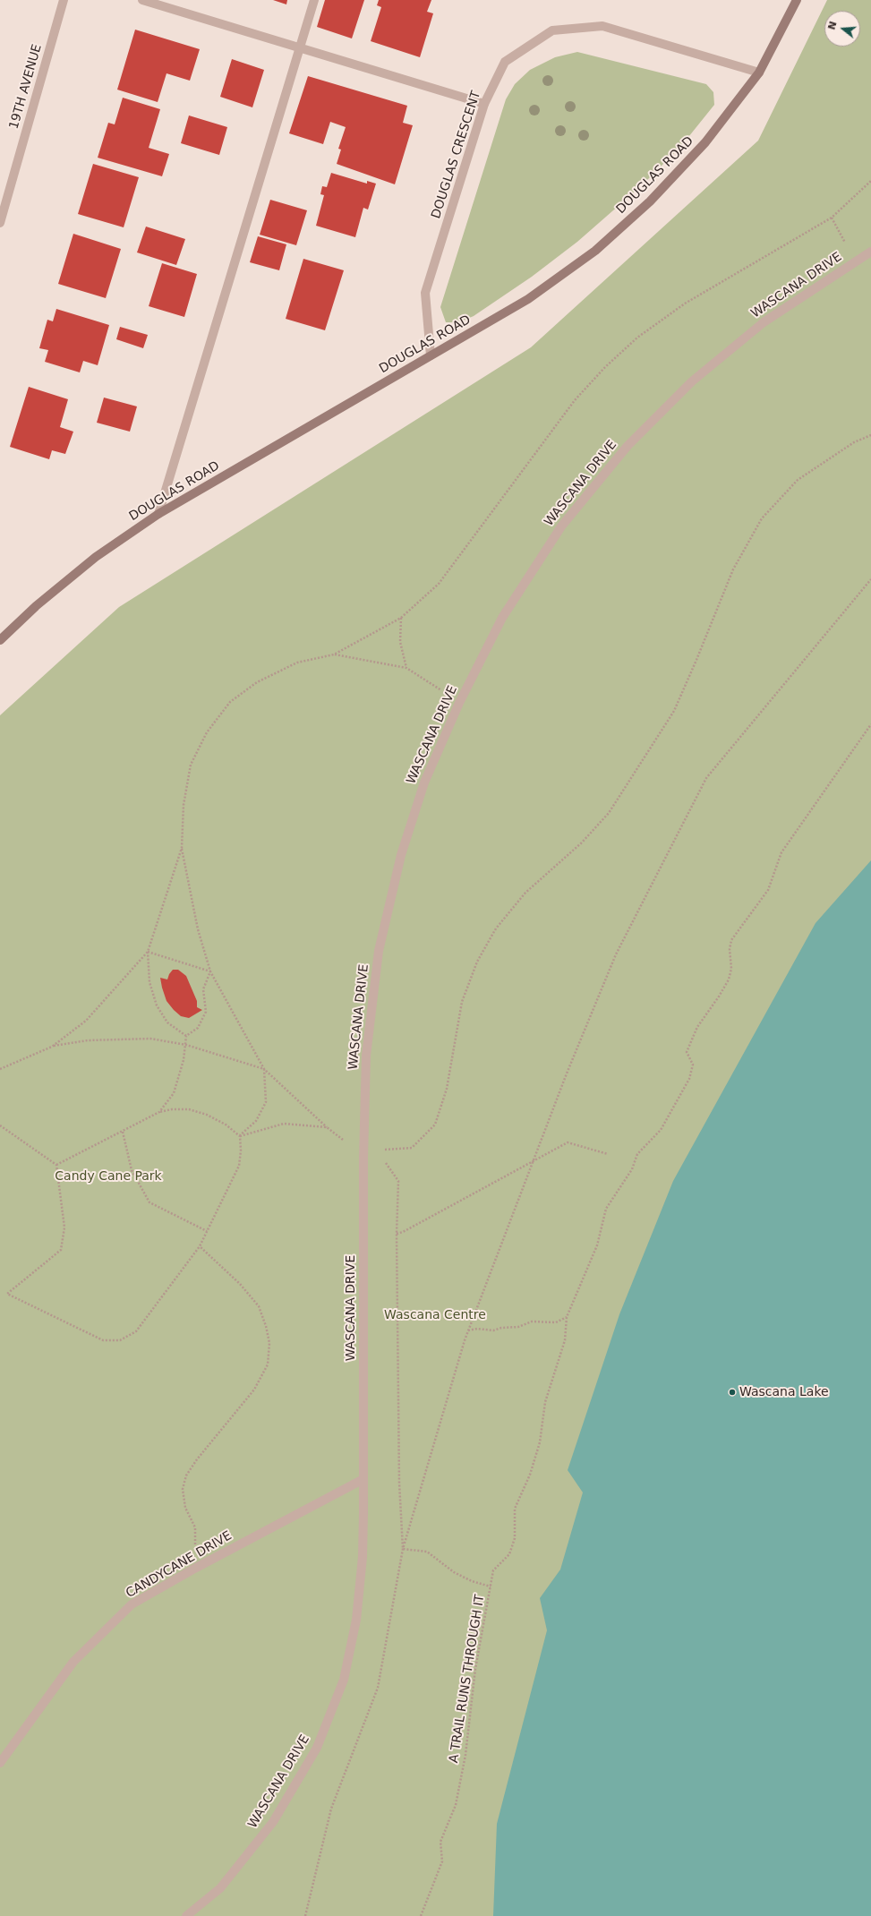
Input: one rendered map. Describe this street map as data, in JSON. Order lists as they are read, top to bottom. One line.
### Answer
{"streets":{"street":["19TH AVENUE","DOUGLAS CRESCENT","DOUGLAS ROAD","WASCANA DRIVE","CANDYCANE DRIVE"],"path":["A TRAIL RUNS THROUGH IT"]},"crossings":[["DOUGLAS CRESCENT","DOUGLAS ROAD"],["WASCANA DRIVE","CANDYCANE DRIVE"]],"parks":["Candy Cane Park","Wascana Centre"],"places":["Wascana Lake"],"north":"left"}
